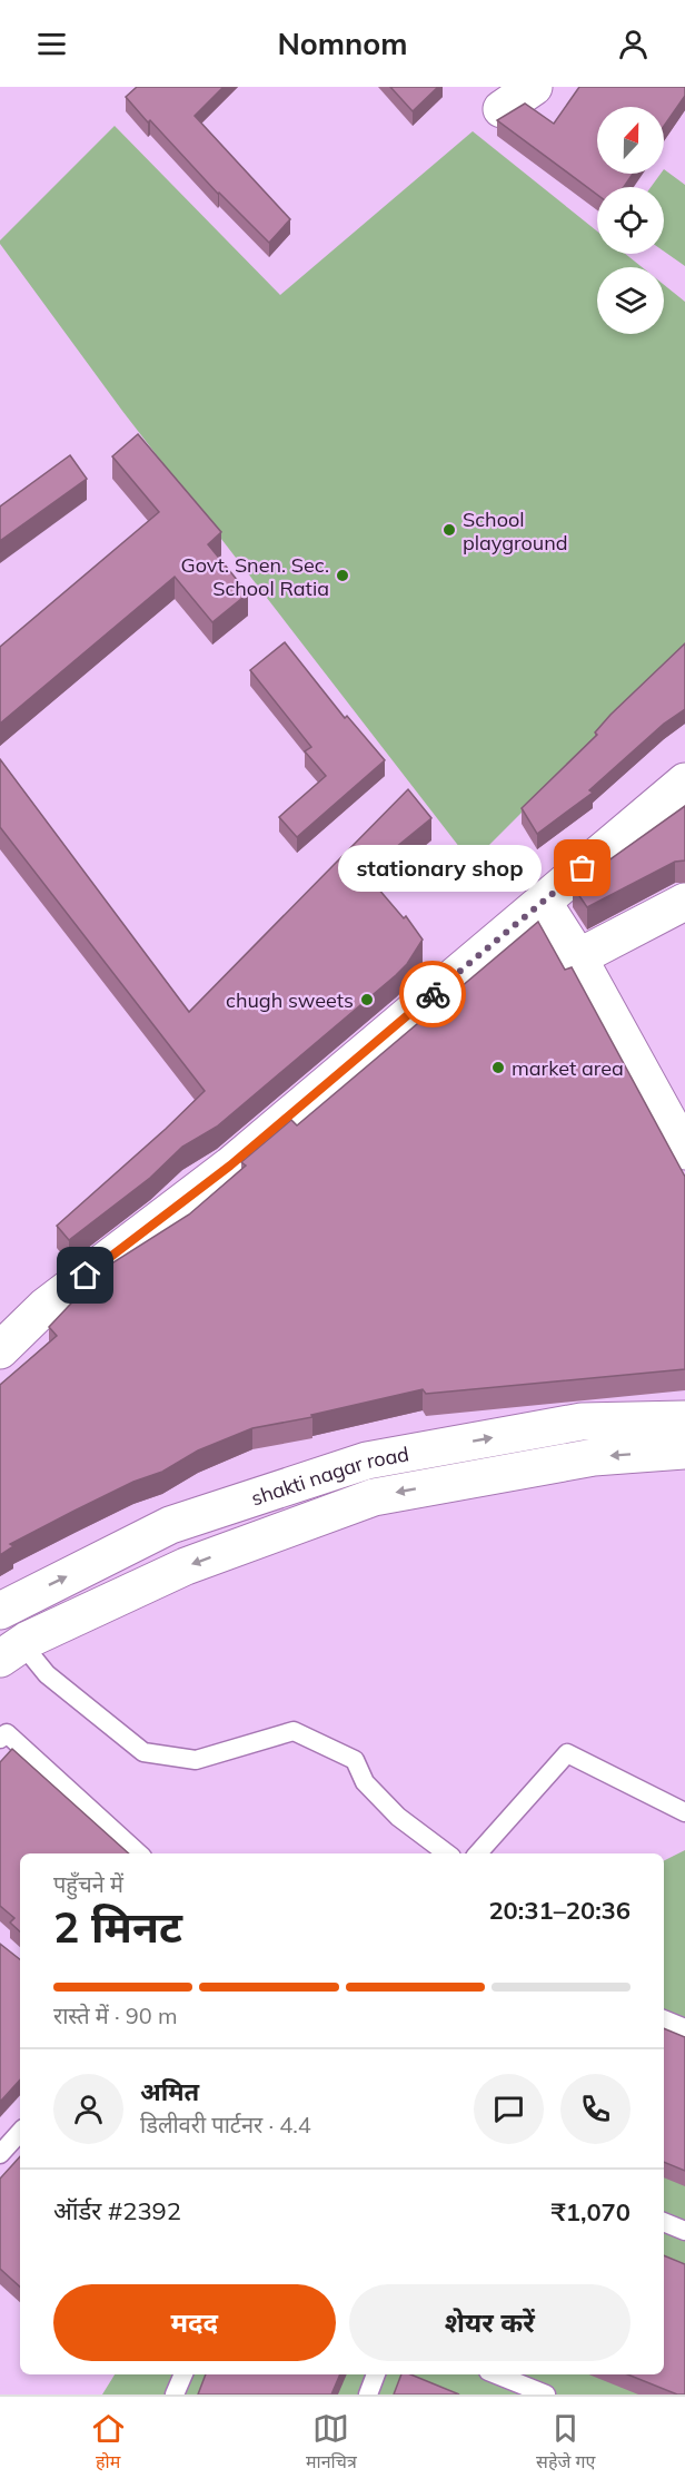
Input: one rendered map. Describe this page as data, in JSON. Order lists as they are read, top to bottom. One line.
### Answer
{"streets":{"main road":["shakti nagar road"]},"places":["School playground","Govt. Snen. Sec. School Ratia","stationary shop","chugh sweets","market area"],"north":"top","page":{"header":"Nomnom","bubble":"stationary shop","heading":["2 मिनट","पहुँचने में","20:31–20:36"],"panel":["अमित","डिलीवरी पार्टनर · 4.4","ऑर्डर #2392","₹1,070"],"bar":"रास्ते में · 90 m","buttons":["मदद","शेयर करें"],"tabs":["होम","मानचित्र","सहेजे गए"]}}
